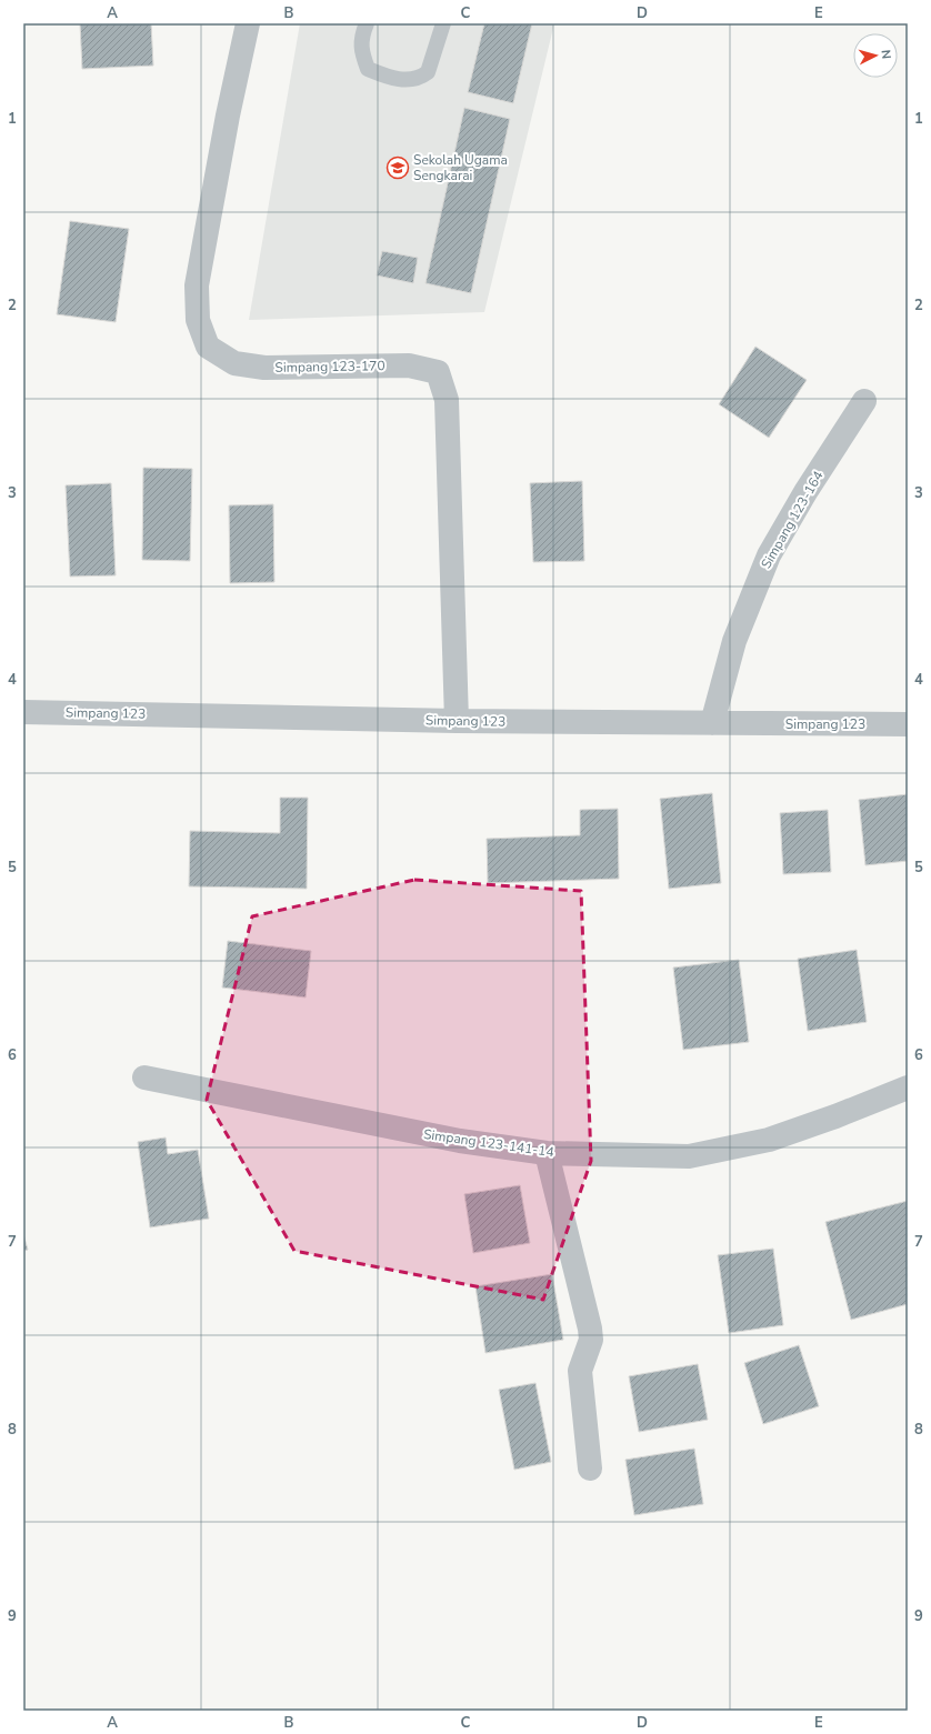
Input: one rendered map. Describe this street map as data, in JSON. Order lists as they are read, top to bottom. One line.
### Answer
{"streets":{"street":["Simpang 123-170","Simpang 123-164","Simpang 123","Simpang 123-141-14"]},"crossings":[["Simpang 123-170","Simpang 123"],["Simpang 123-164","Simpang 123"]],"places":{"school or university":["Sekolah Ugama Sengkarai"]},"north":"right","grid":{"columns":["A","B","C","D","E"],"rows":["1","2","3","4","5","6","7","8","9"]}}
